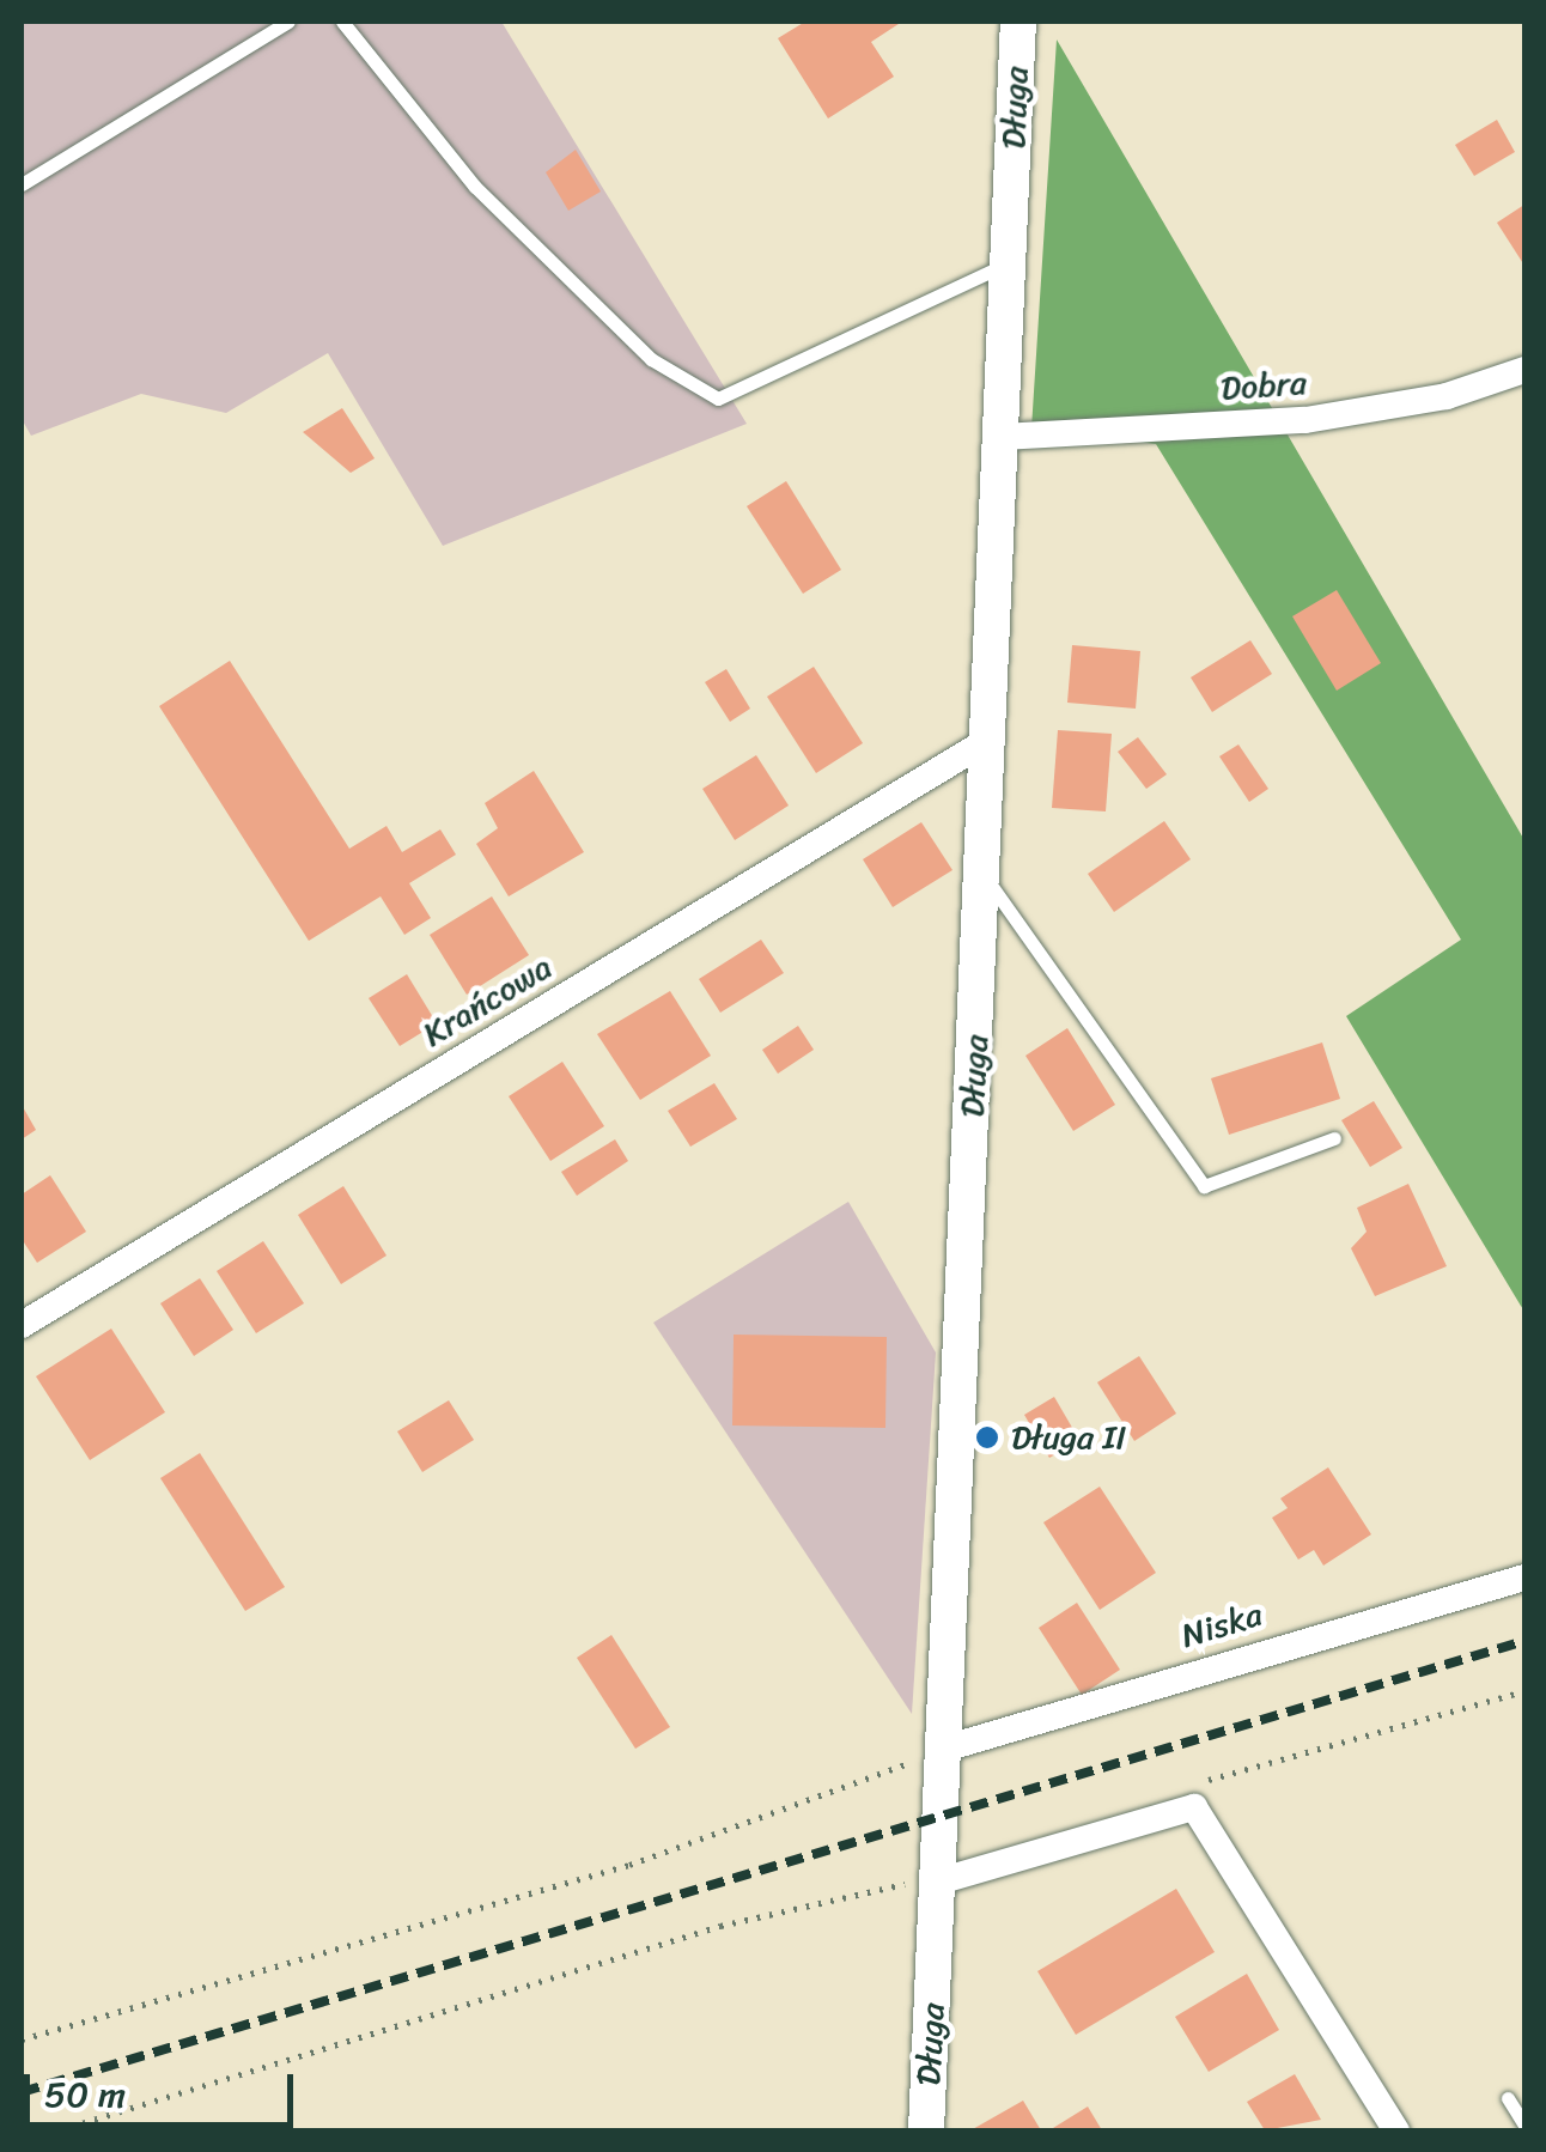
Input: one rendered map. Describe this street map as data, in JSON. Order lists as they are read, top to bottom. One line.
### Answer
{"streets":{"street":["Długa","Dobra","Krańcowa","Niska"]},"crossings":[["Długa","Dobra"],["Długa","Krańcowa"],["Długa","Niska"]],"places":["Długa II"],"scale_bar":"50 m"}
